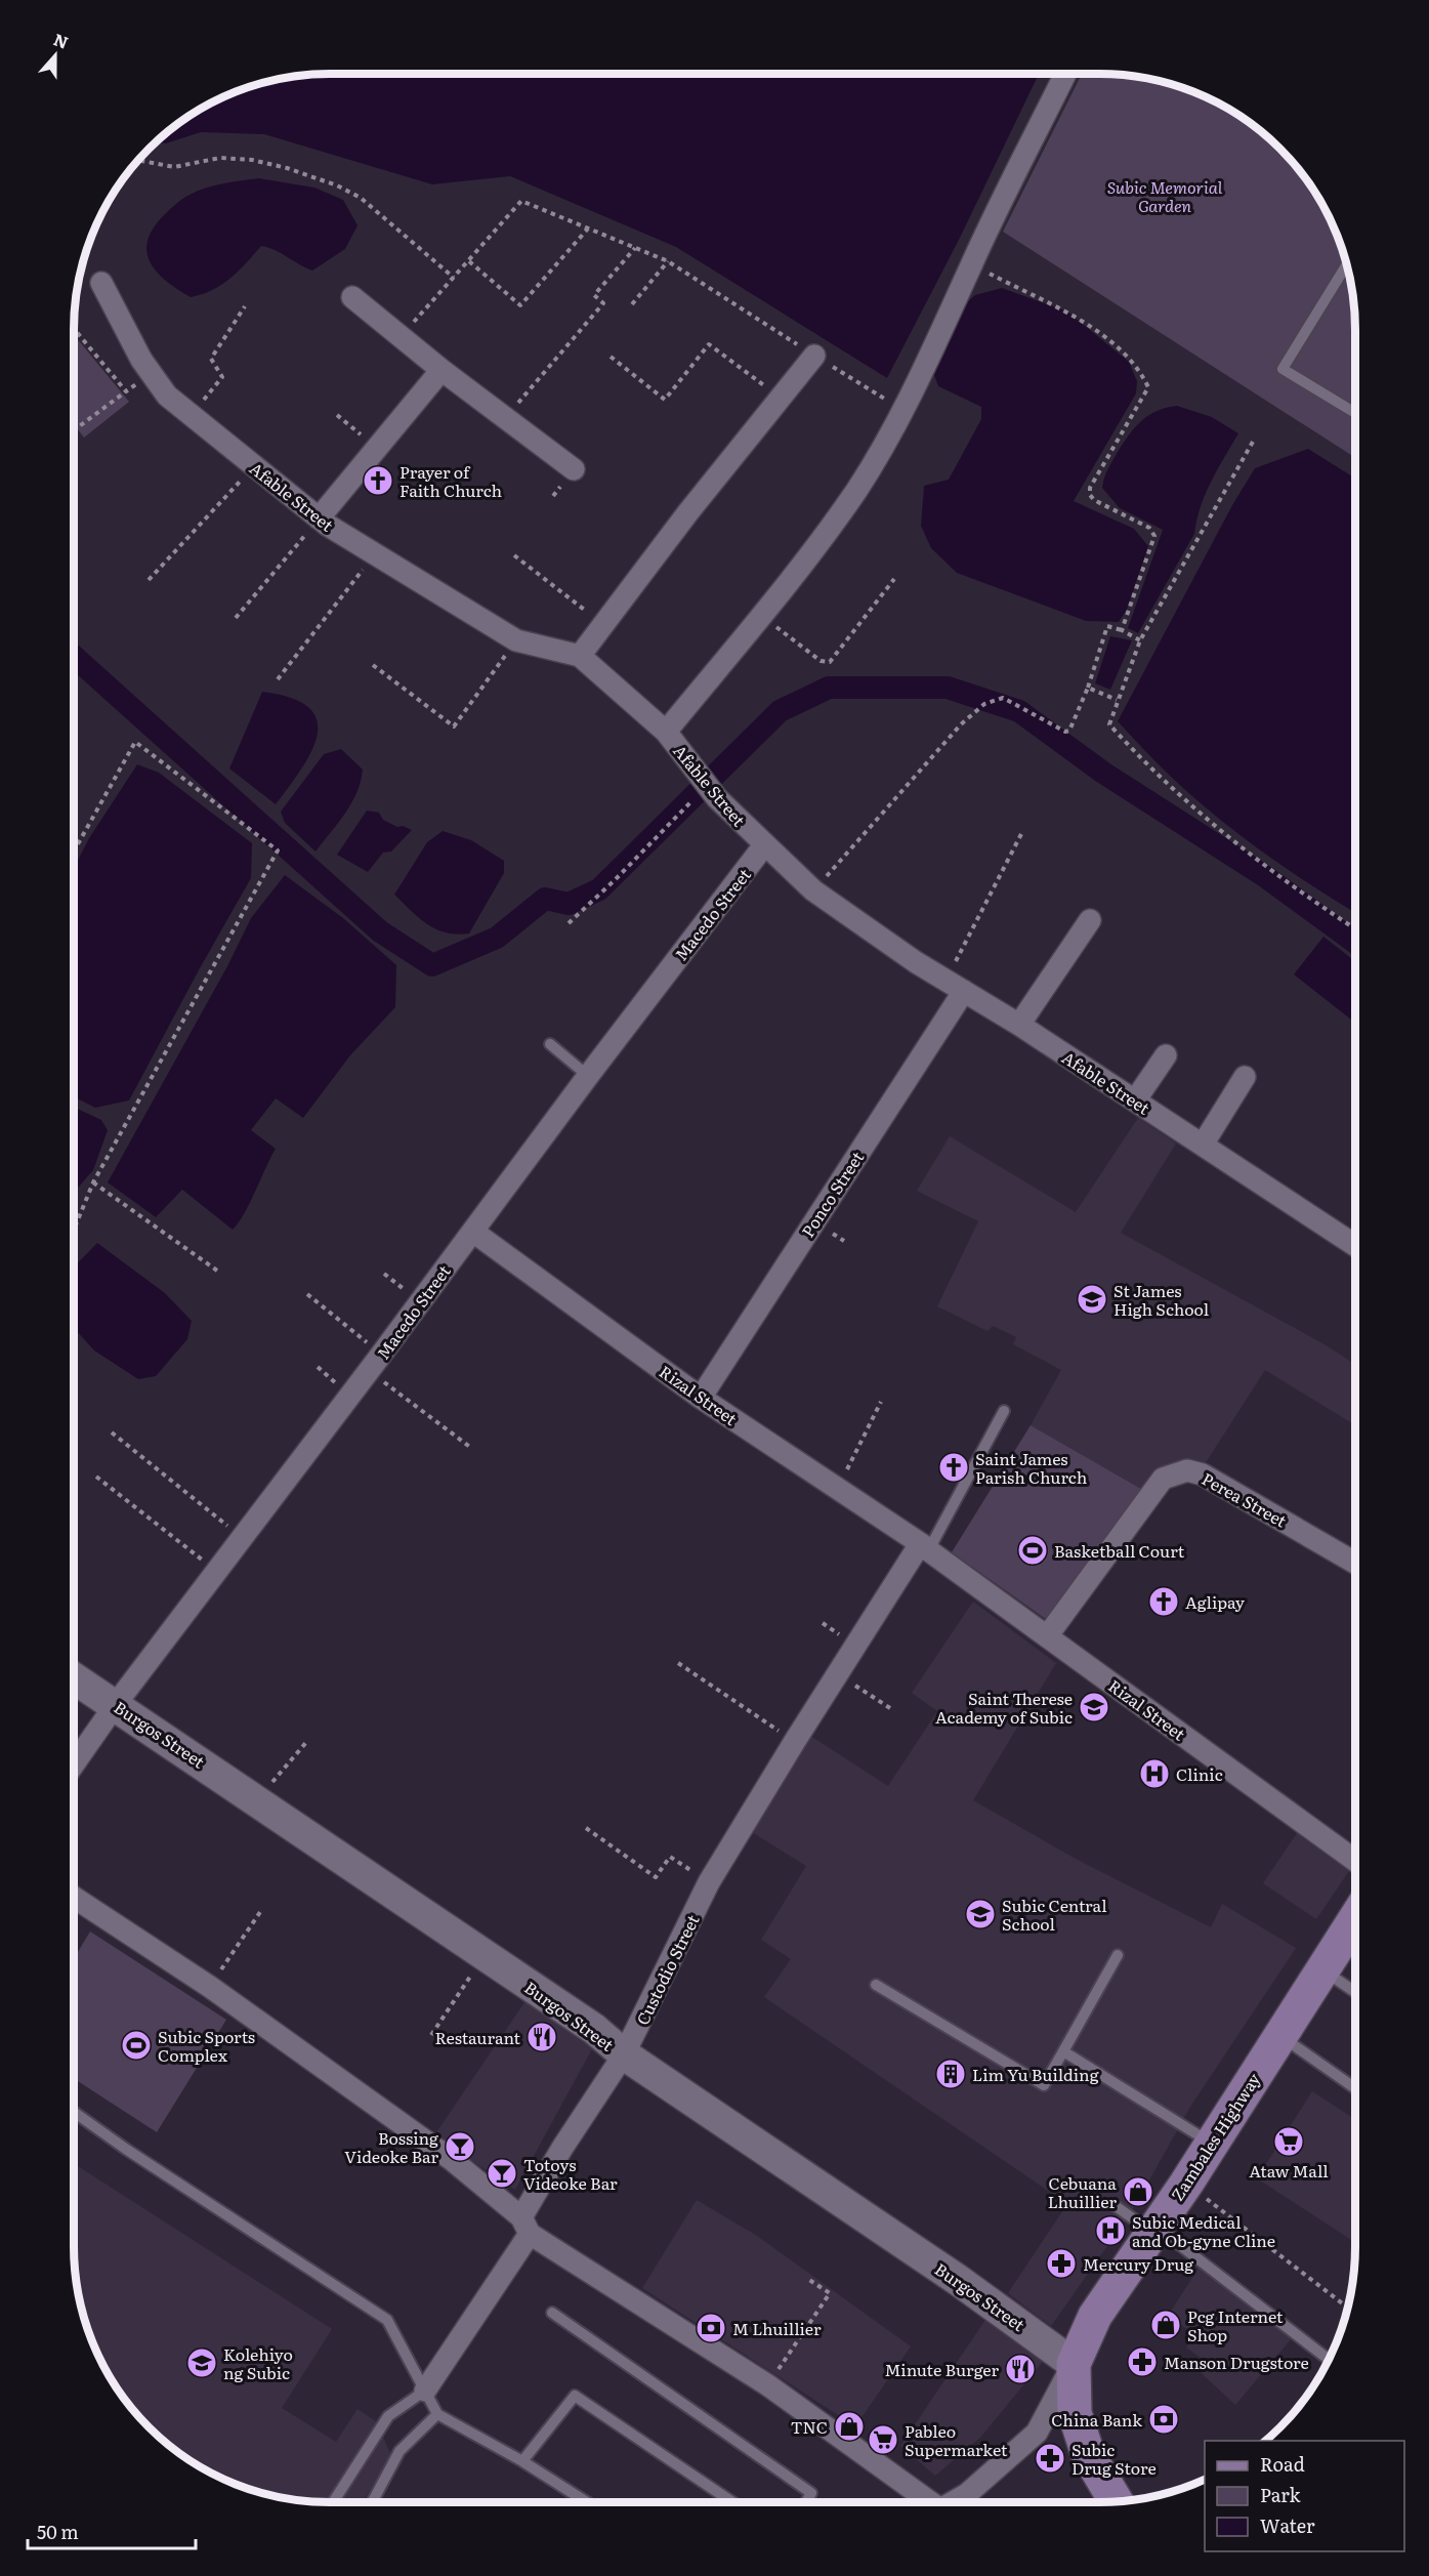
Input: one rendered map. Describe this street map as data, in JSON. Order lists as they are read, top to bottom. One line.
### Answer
{"streets":{"main road":["Zambales Highway"],"street":["Afable Street","Macedo Street","Ponco Street","Rizal Street","Perea Street","Burgos Street","Custodio Street"]},"crossings":[["Afable Street","Macedo Street"],["Afable Street","Ponco Street"],["Macedo Street","Rizal Street"],["Macedo Street","Burgos Street"],["Ponco Street","Rizal Street"],["Rizal Street","Perea Street"],["Rizal Street","Custodio Street"],["Burgos Street","Custodio Street"],["Burgos Street","Zambales Highway"]],"parks":["Subic Memorial Garden"],"places":{"church":["Prayer of Faith Church","Saint James Parish Church","Aglipay"],"school or university":["St James High School","Saint Therese Academy of Subic","Subic Central School","Kolehiyo ng Subic"],"sports":["Basketball Court","Subic Sports Complex"],"hospital":["Clinic","Subic Medical and Ob-gyne Cline"],"restaurant":["Restaurant","Minute Burger"],"building":["Lim Yu Building"],"supermarket":["Ataw Mall","Pableo Supermarket"],"bar":["Bossing Videoke Bar","Totoys Videoke Bar"],"shop":["Cebuana Lhuillier","Pcg Internet Shop","TNC"],"pharmacy":["Mercury Drug","Manson Drugstore","Subic Drug Store"],"bank":["M Lhuillier","China Bank"]},"legend":["Road","Park","Water"],"scale_bar":"50 m","north":"top"}
